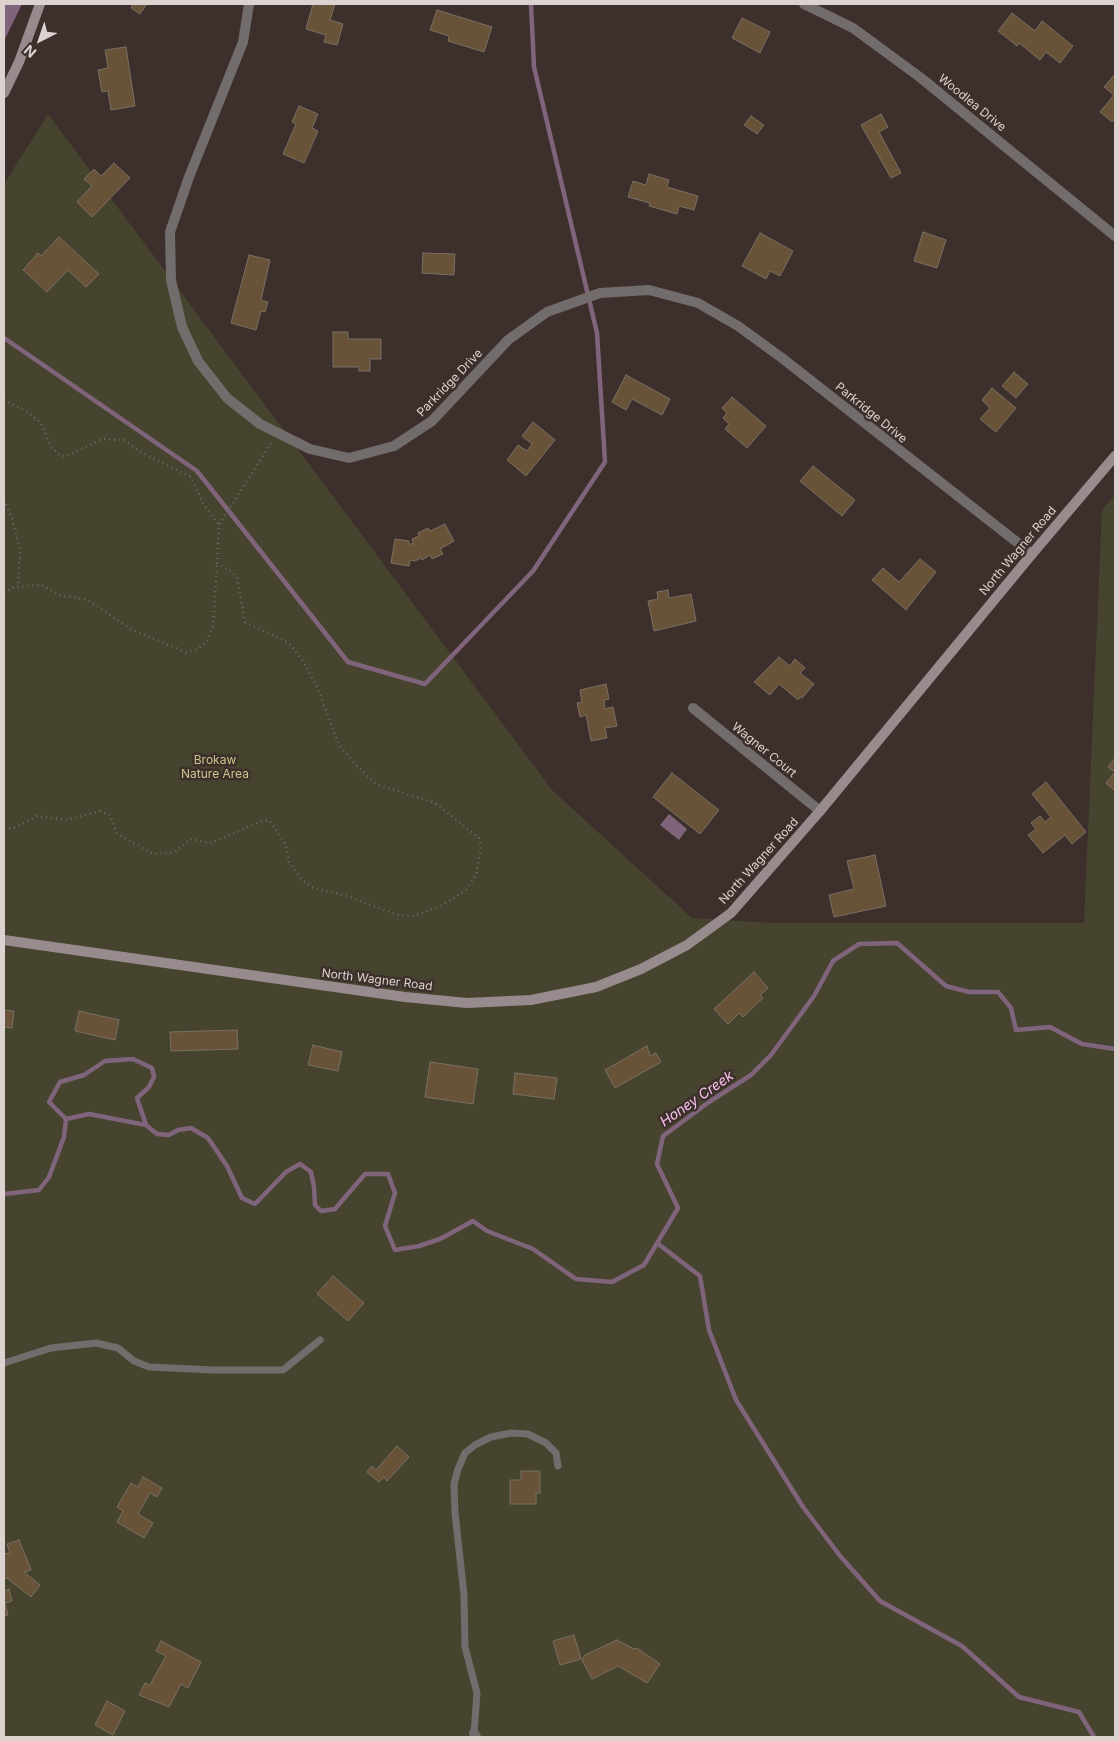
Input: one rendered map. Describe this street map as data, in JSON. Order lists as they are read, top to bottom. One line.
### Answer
{"streets":{"street":["Woodlea Drive","Parkridge Drive","North Wagner Road","Wagner Court"]},"crossings":[["Parkridge Drive","North Wagner Road"],["North Wagner Road","Wagner Court"]],"water":["Honey Creek"],"parks":["Brokaw Nature Area"],"north":"bottom left"}
